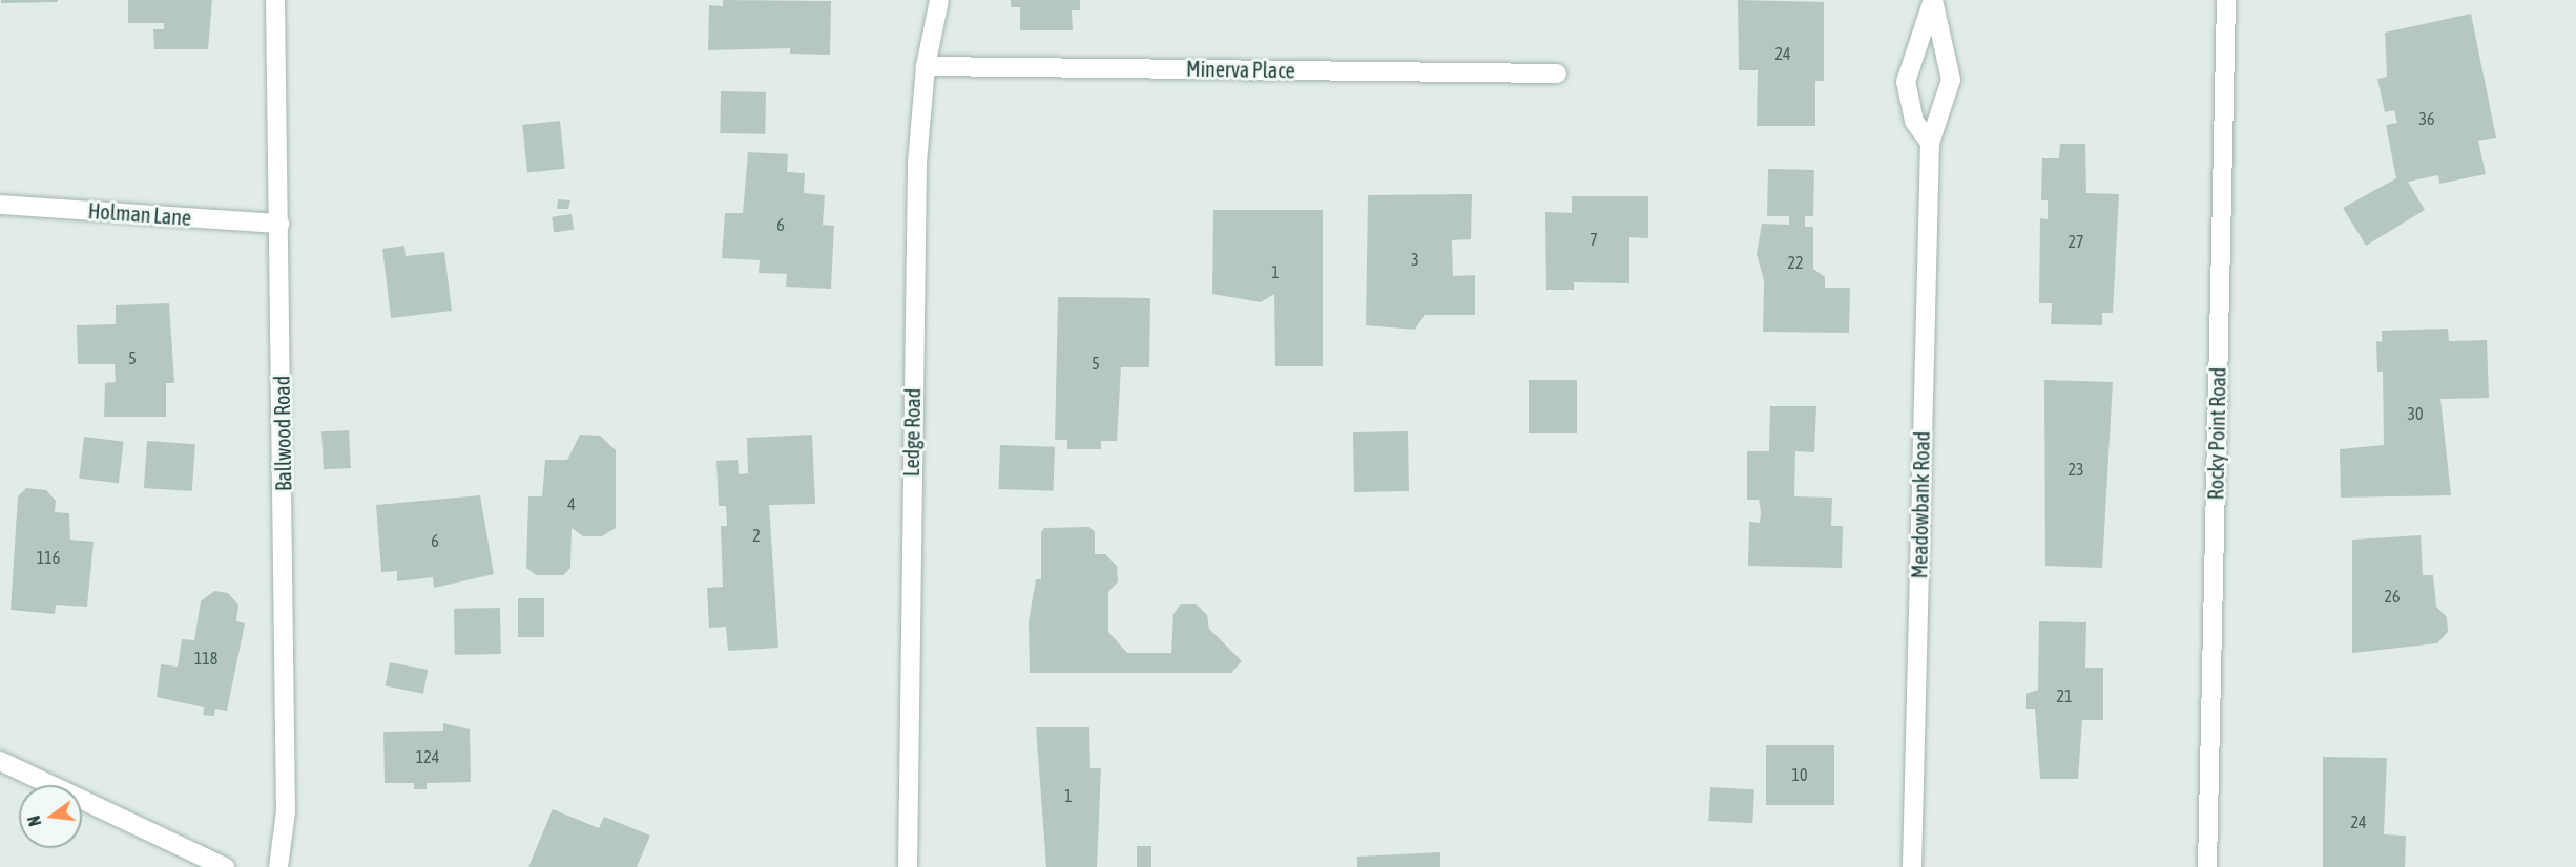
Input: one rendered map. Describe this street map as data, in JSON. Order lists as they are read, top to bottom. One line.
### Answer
{"streets":{"street":["Minerva Place","Holman Lane","Ledge Road","Ballwood Road","Rocky Point Road","Meadowbank Road"]},"crossings":[["Minerva Place","Ledge Road"],["Holman Lane","Ballwood Road"]],"house_numbers":["24","36","6","7","27","3","22","1","5","5","30","23","4","2","6","116","26","118","21","124","10","1","24"],"north":"left"}
